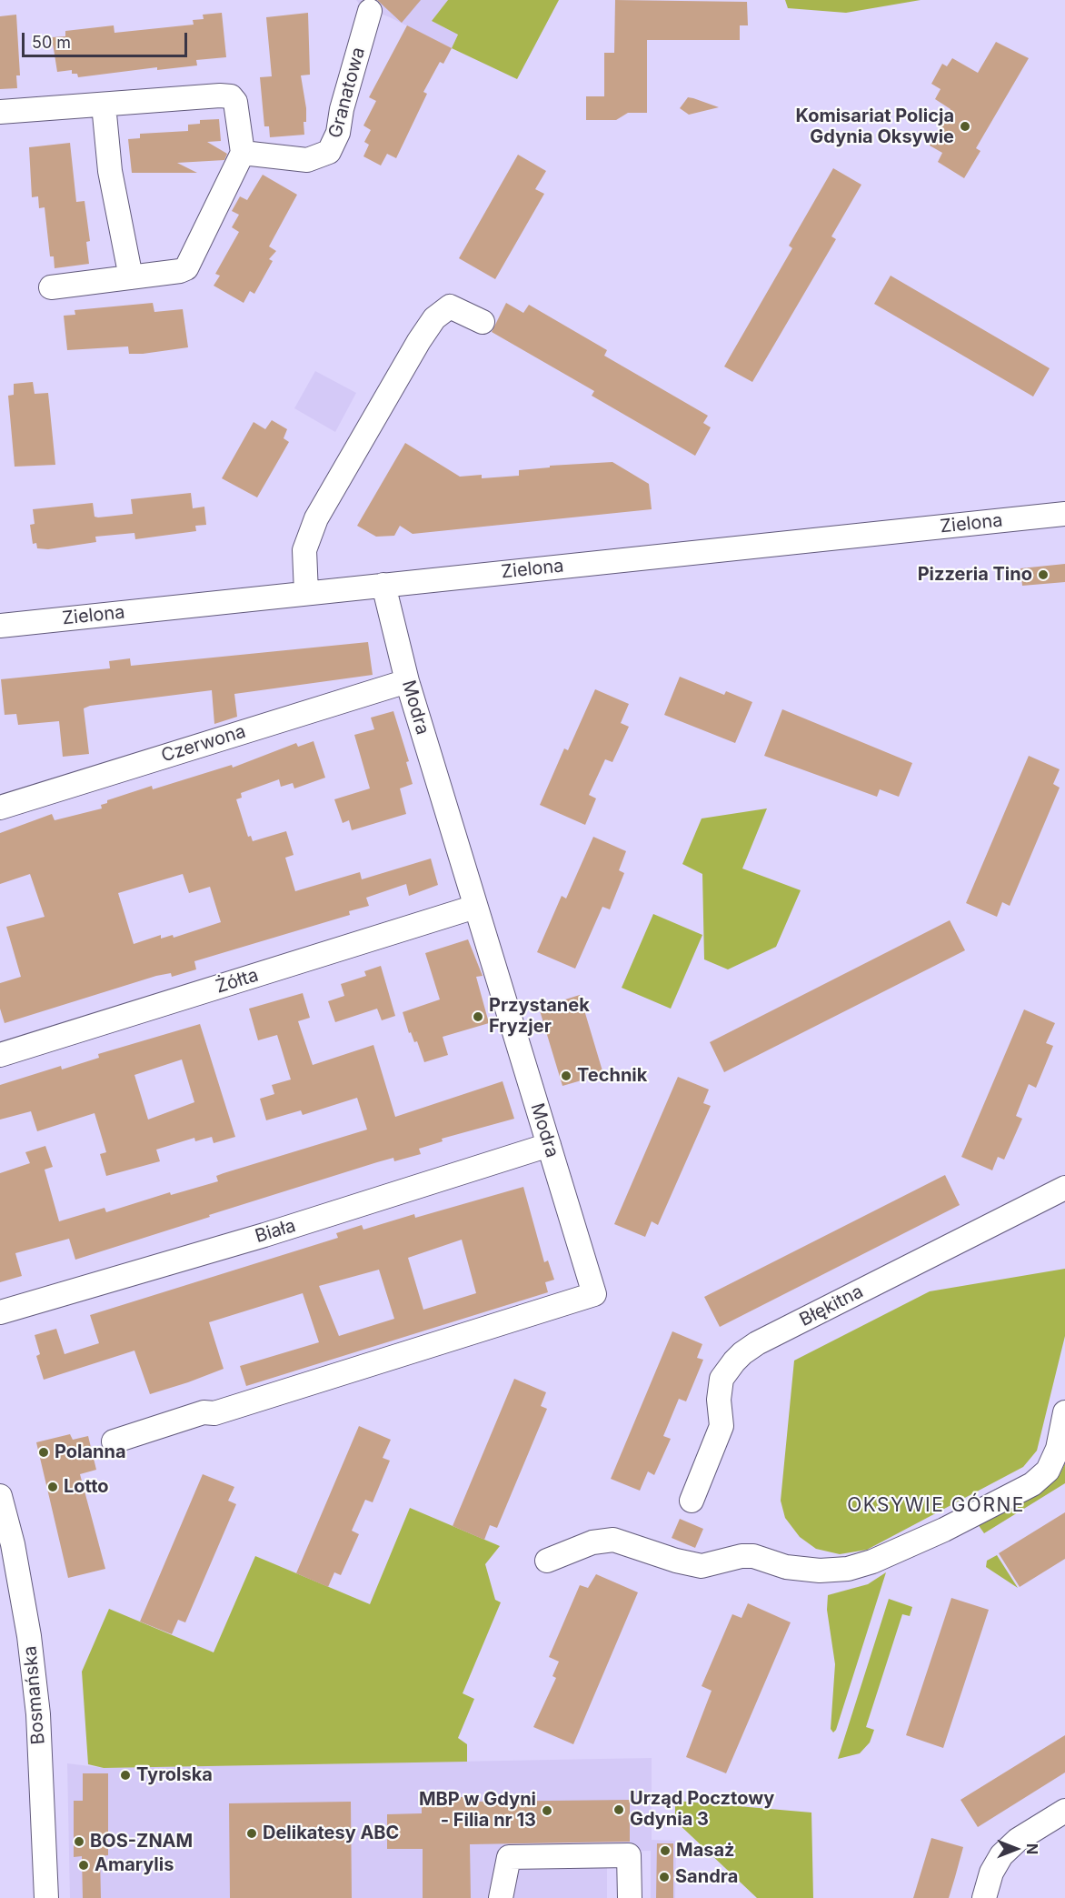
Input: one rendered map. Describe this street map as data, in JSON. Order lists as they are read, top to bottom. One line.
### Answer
{"streets":{"street":["Granatowa","Zielona","Modra","Czerwona","Żółta","Biała","Błękitna","Bosmańska"]},"crossings":[["Zielona","Modra"],["Modra","Czerwona"],["Modra","Żółta"],["Modra","Biała"]],"districts":["OKSYWIE GÓRNE"],"places":["Komisariat Policja Gdynia Oksywie","Pizzeria Tino","Przystanek Fryzjer","Technik","Polanna","Lotto","Tyrolska","Urząd Pocztowy Gdynia 3","MBP w Gdyni - Filia nr 13","Delikatesy ABC","BOS-ZNAM","Masaż","Amarylis","Sandra"],"scale_bar":"50 m","north":"right"}
